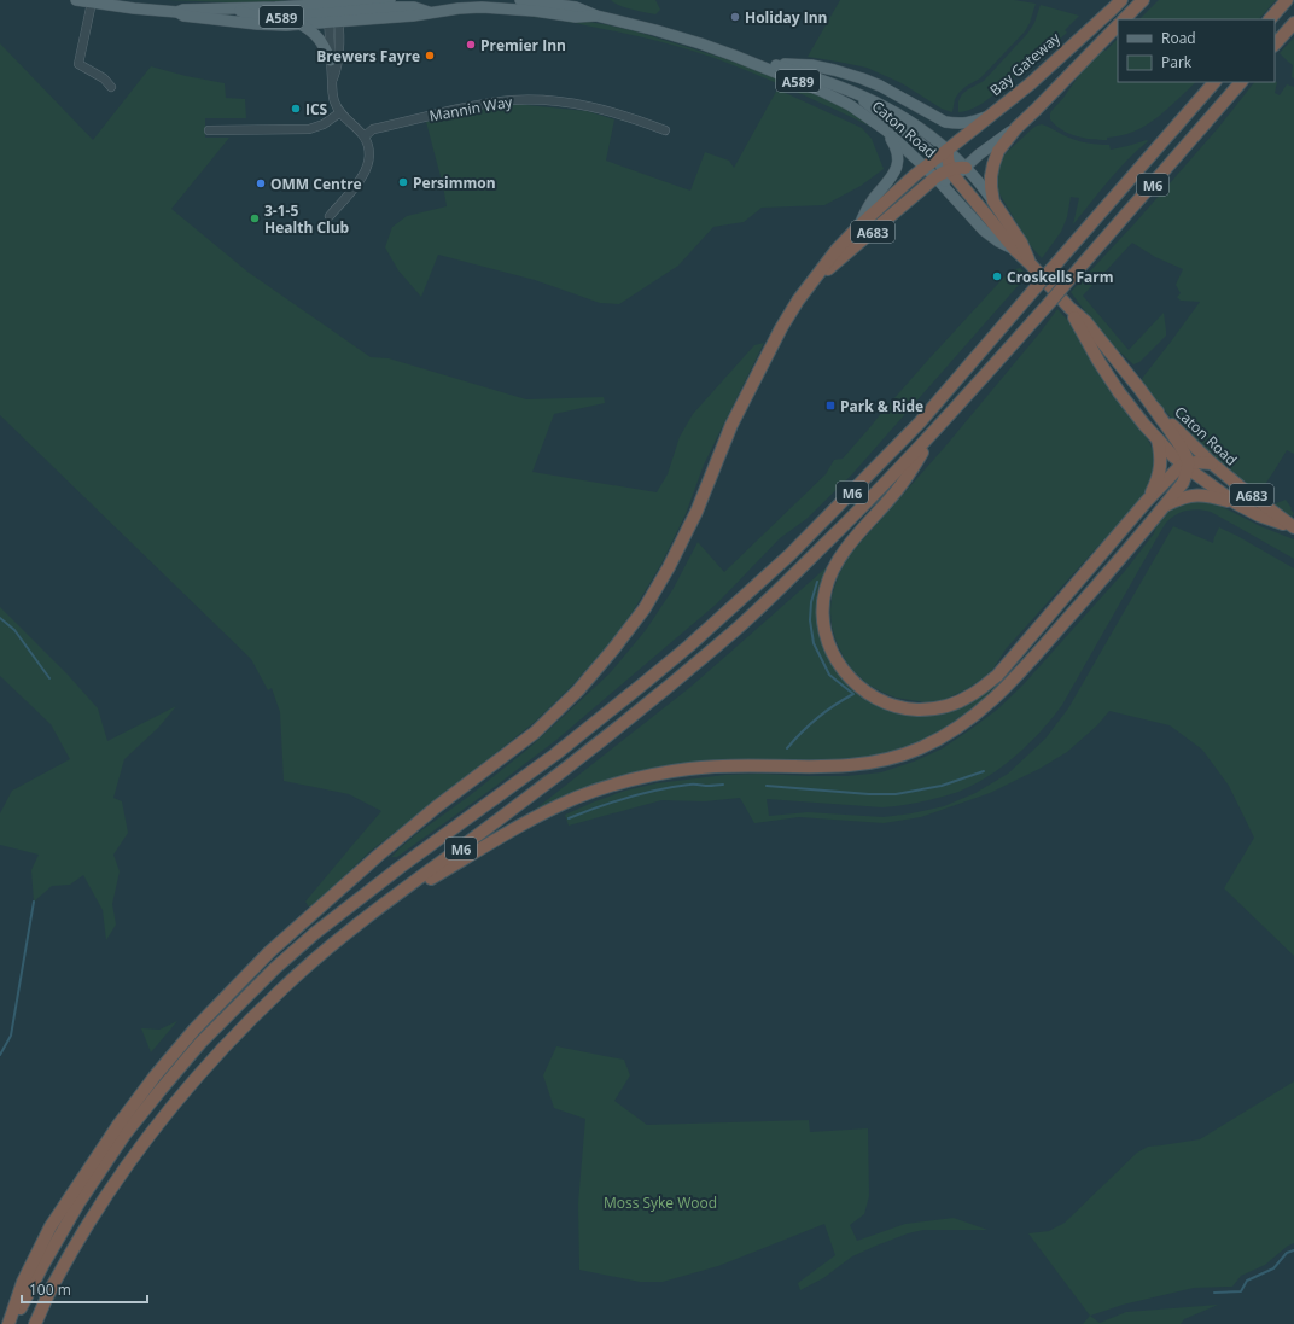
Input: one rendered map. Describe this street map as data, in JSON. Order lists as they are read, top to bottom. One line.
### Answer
{"streets":{"highway":["Bay Gateway","Caton Road","M6","A683"],"main road":["A589"],"street":["Mannin Way"]},"crossings":[["A589","Caton Road"],["Bay Gateway","Caton Road"],["Bay Gateway","A683"],["Caton Road","A683"]],"parks":["Moss Syke Wood"],"places":{"other":["Holiday Inn","Premier Inn","Brewers Fayre","ICS","Persimmon","OMM Centre","3-1-5 Health Club","Croskells Farm"],"transit":["Park & Ride"]},"legend":["Road","Park"],"scale_bar":"100 m"}
